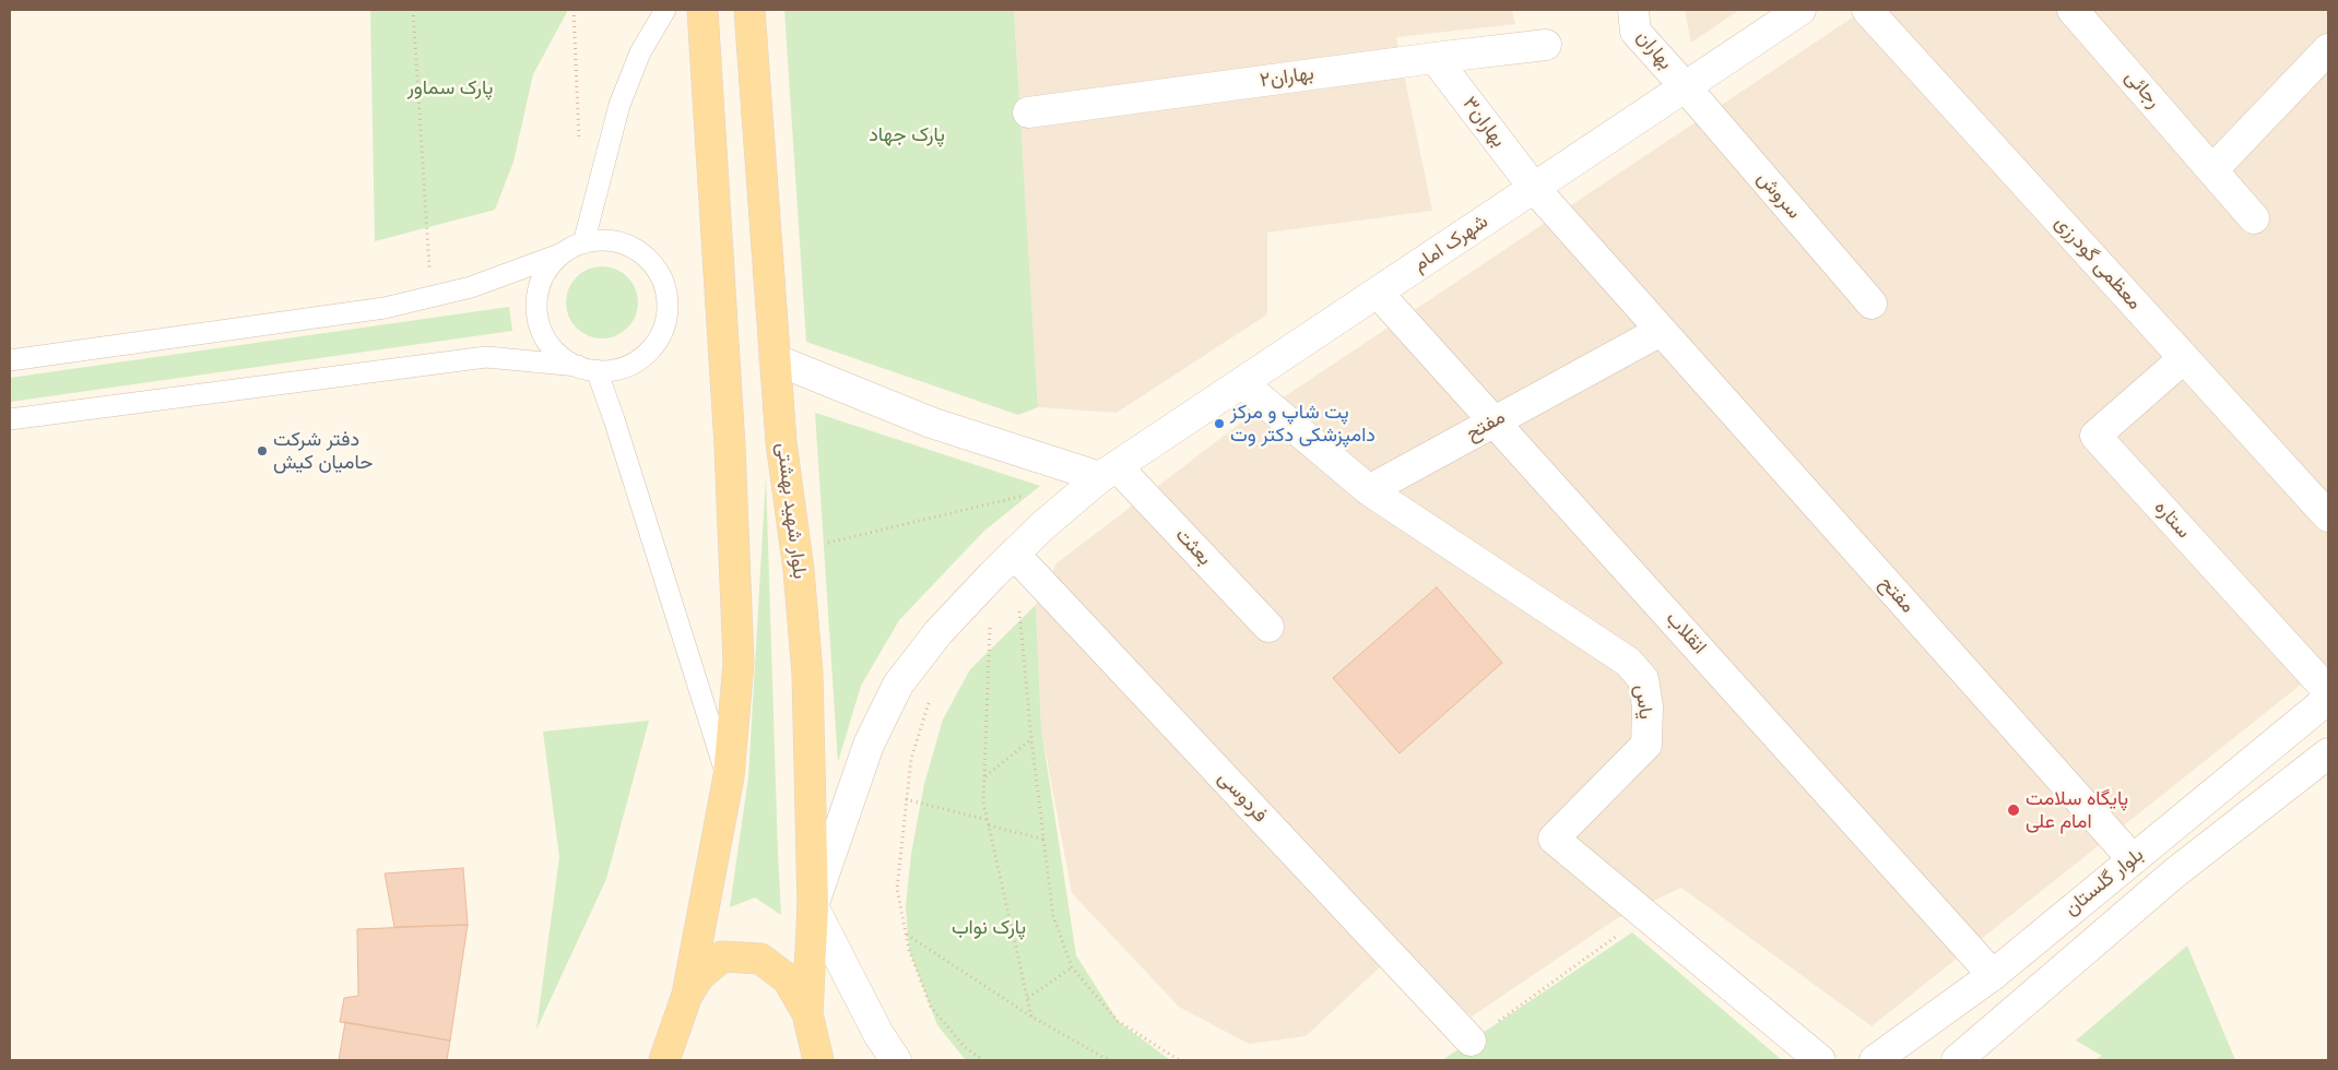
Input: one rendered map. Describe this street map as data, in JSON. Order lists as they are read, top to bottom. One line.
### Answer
{"streets":{"main road":["بلوار شهید بهشتی"],"street":["بهاران","بهاران۲","رجائی","بهاران۳","سروش","شهرک امام","معظمی گودرزی","مفتح","ستاره","بعثت","انقلاب","یاس","فردوسی","بلوار گلستان"]},"crossings":[["بهاران","سروش"],["بهاران","شهرک امام"],["بهاران۲","بهاران۳"],["بهاران۳","شهرک امام"],["بهاران۳","مفتح"],["سروش","شهرک امام"],["شهرک امام","مفتح"],["شهرک امام","بلوار شهید بهشتی"],["شهرک امام","بعثت"],["شهرک امام","انقلاب"],["شهرک امام","یاس"],["شهرک امام","فردوسی"],["معظمی گودرزی","ستاره"],["مفتح","انقلاب"],["مفتح","یاس"],["مفتح","بلوار گلستان"],["انقلاب","بلوار گلستان"]],"parks":["پارک سماور","پارک جهاد","پارک نواب"],"places":["پت شاپ و مرکز دامپزشکی دکتر وت","دفتر شرکت حامیان کیش","پایگاه سلامت امام علی"]}
